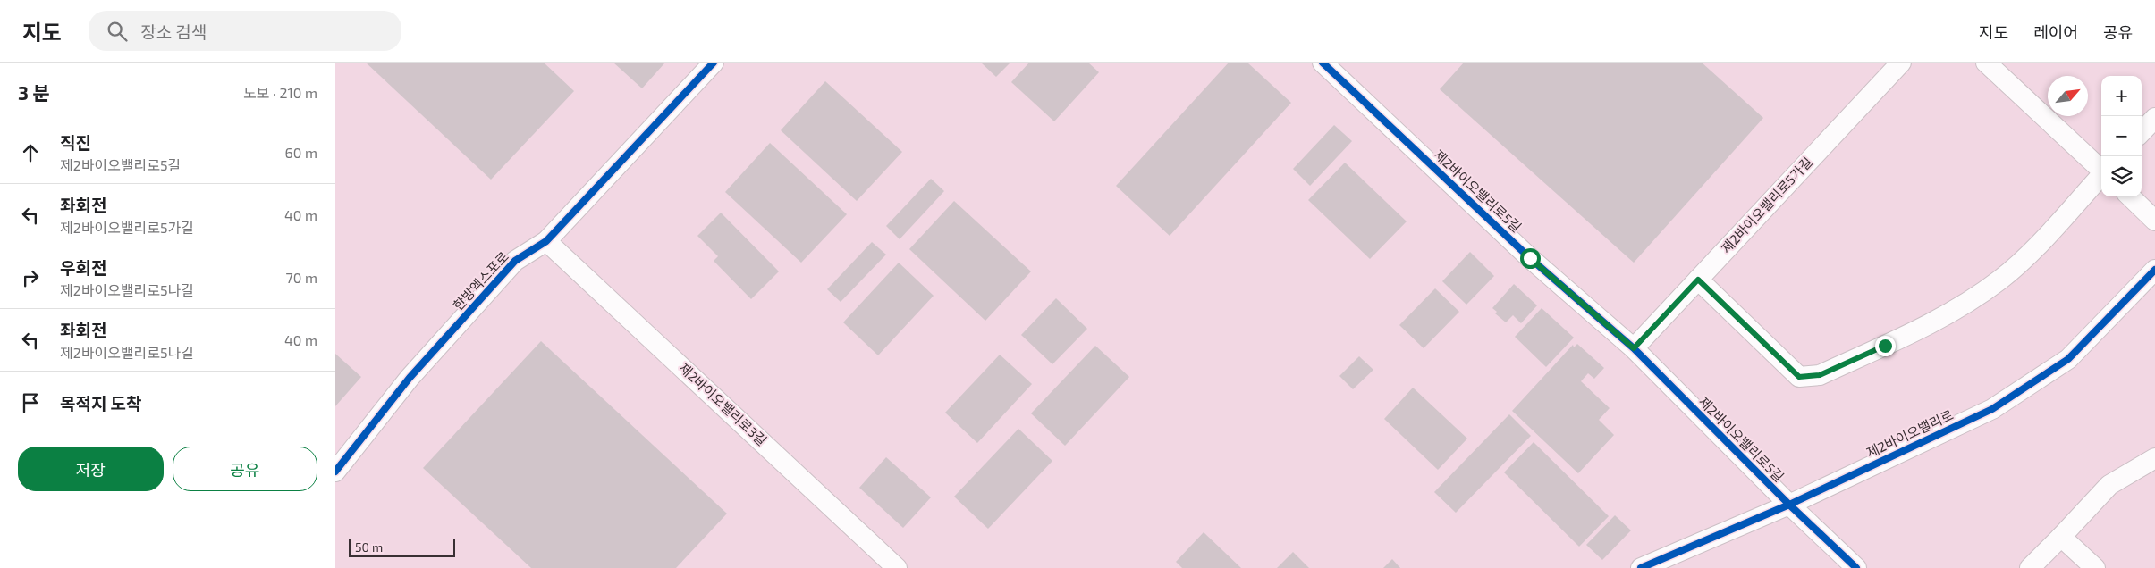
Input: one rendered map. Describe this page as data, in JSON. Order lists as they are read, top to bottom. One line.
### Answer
{"streets":{"street":["제2바이오밸리로5길","제2바이오밸리로5가길","한방엑스포로","제2바이오밸리로3길","제2바이오밸리로"]},"crossings":[["제2바이오밸리로5길","제2바이오밸리로5가길"],["제2바이오밸리로5길","제2바이오밸리로"],["한방엑스포로","제2바이오밸리로3길"]],"scale_bar":"50 m","north":"top right","page":{"header":"지도","search":"장소 검색","nav":["지도","레이어","공유"],"heading":["3 분","도보 · 210 m"],"map_buttons":["+","−"],"list":[["직진","제2바이오밸리로5길","60 m"],["좌회전","제2바이오밸리로5가길","40 m"],["우회전","제2바이오밸리로5나길","70 m"],["좌회전","제2바이오밸리로5나길","40 m"],"목적지 도착"],"buttons":["저장","공유"],"scale":"50 m"}}
